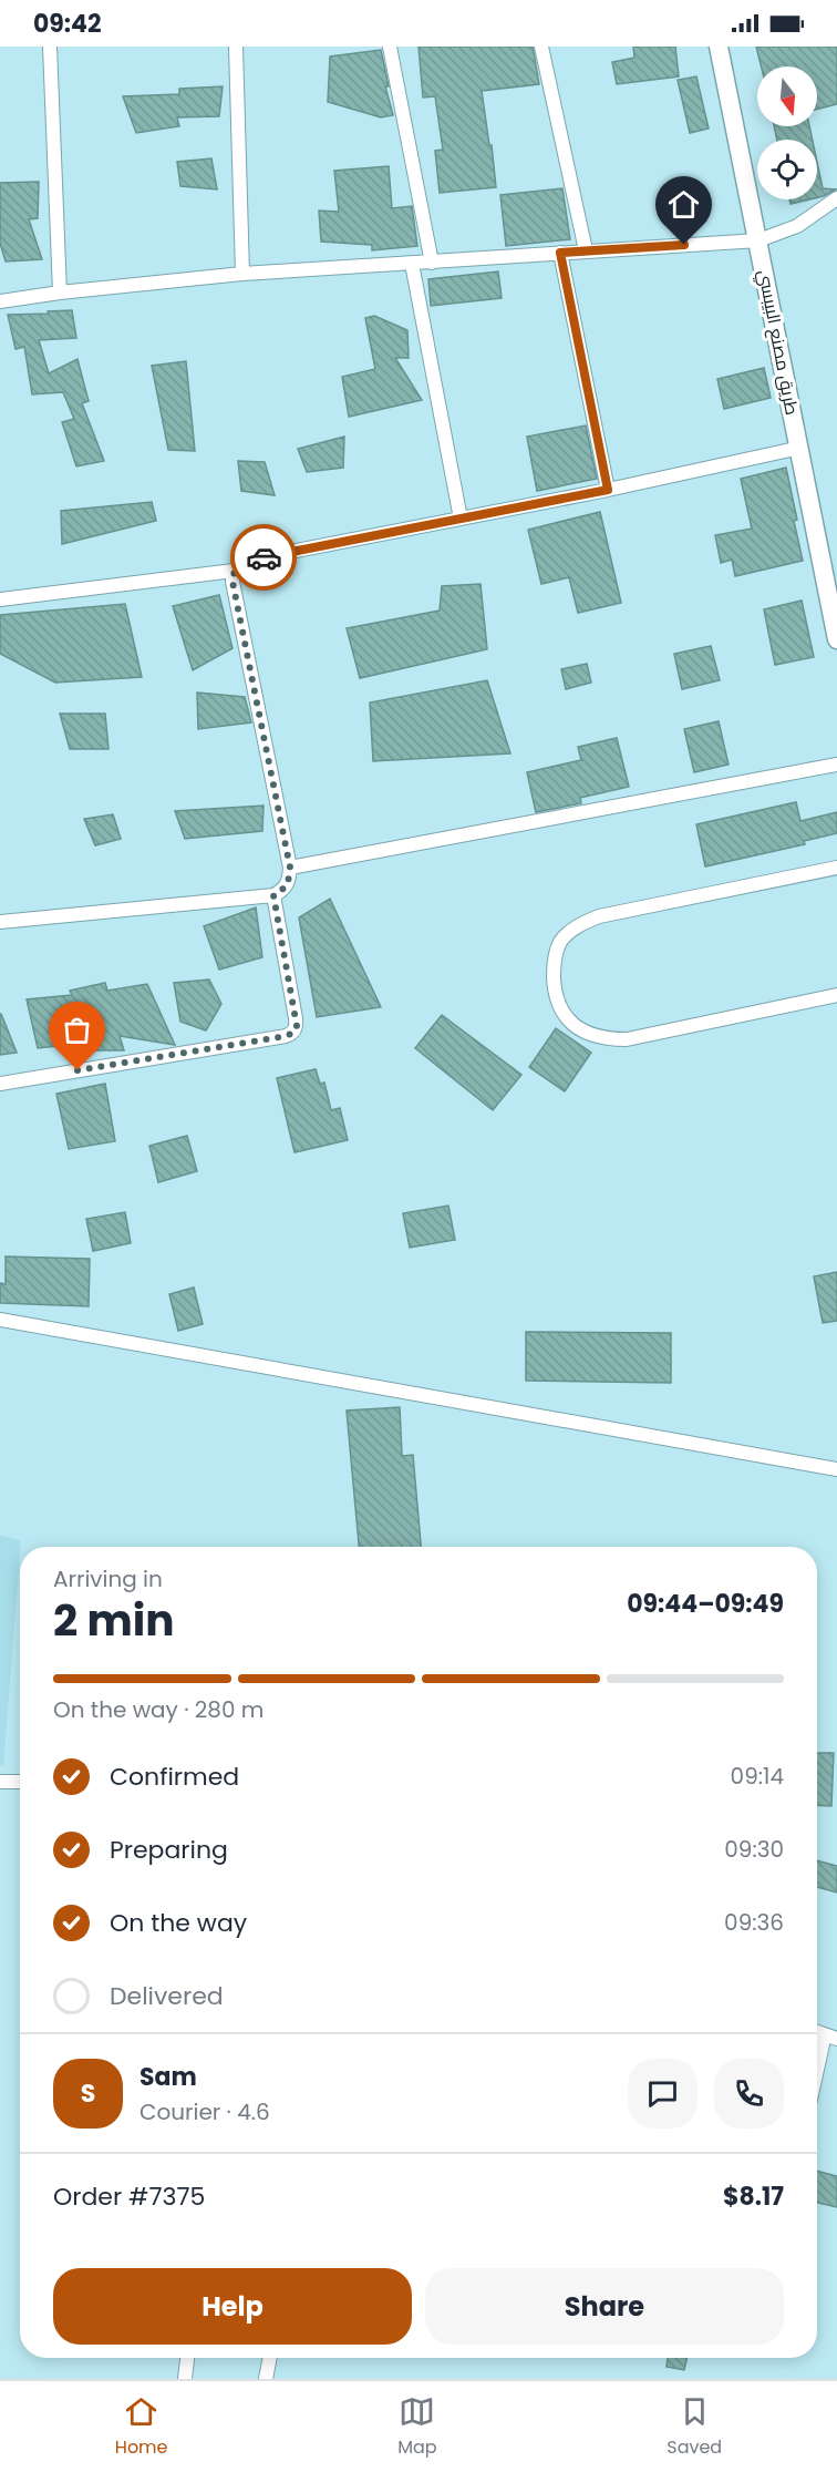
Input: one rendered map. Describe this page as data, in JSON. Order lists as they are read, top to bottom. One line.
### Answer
{"streets":{"main road":["طريق مصنع البيبسي"]},"north":"bottom","page":{"status":"09:42","heading":["2 min","Arriving in","09:44–09:49"],"panel":["Sam","Courier · 4.6","Order #7375","$8.17"],"bar":"On the way · 280 m","list":[["Confirmed","09:14"],["Preparing","09:30"],["On the way","09:36"],"Delivered"],"round":"S","buttons":["Help","Share"],"tabs":["Home","Map","Saved"]}}
